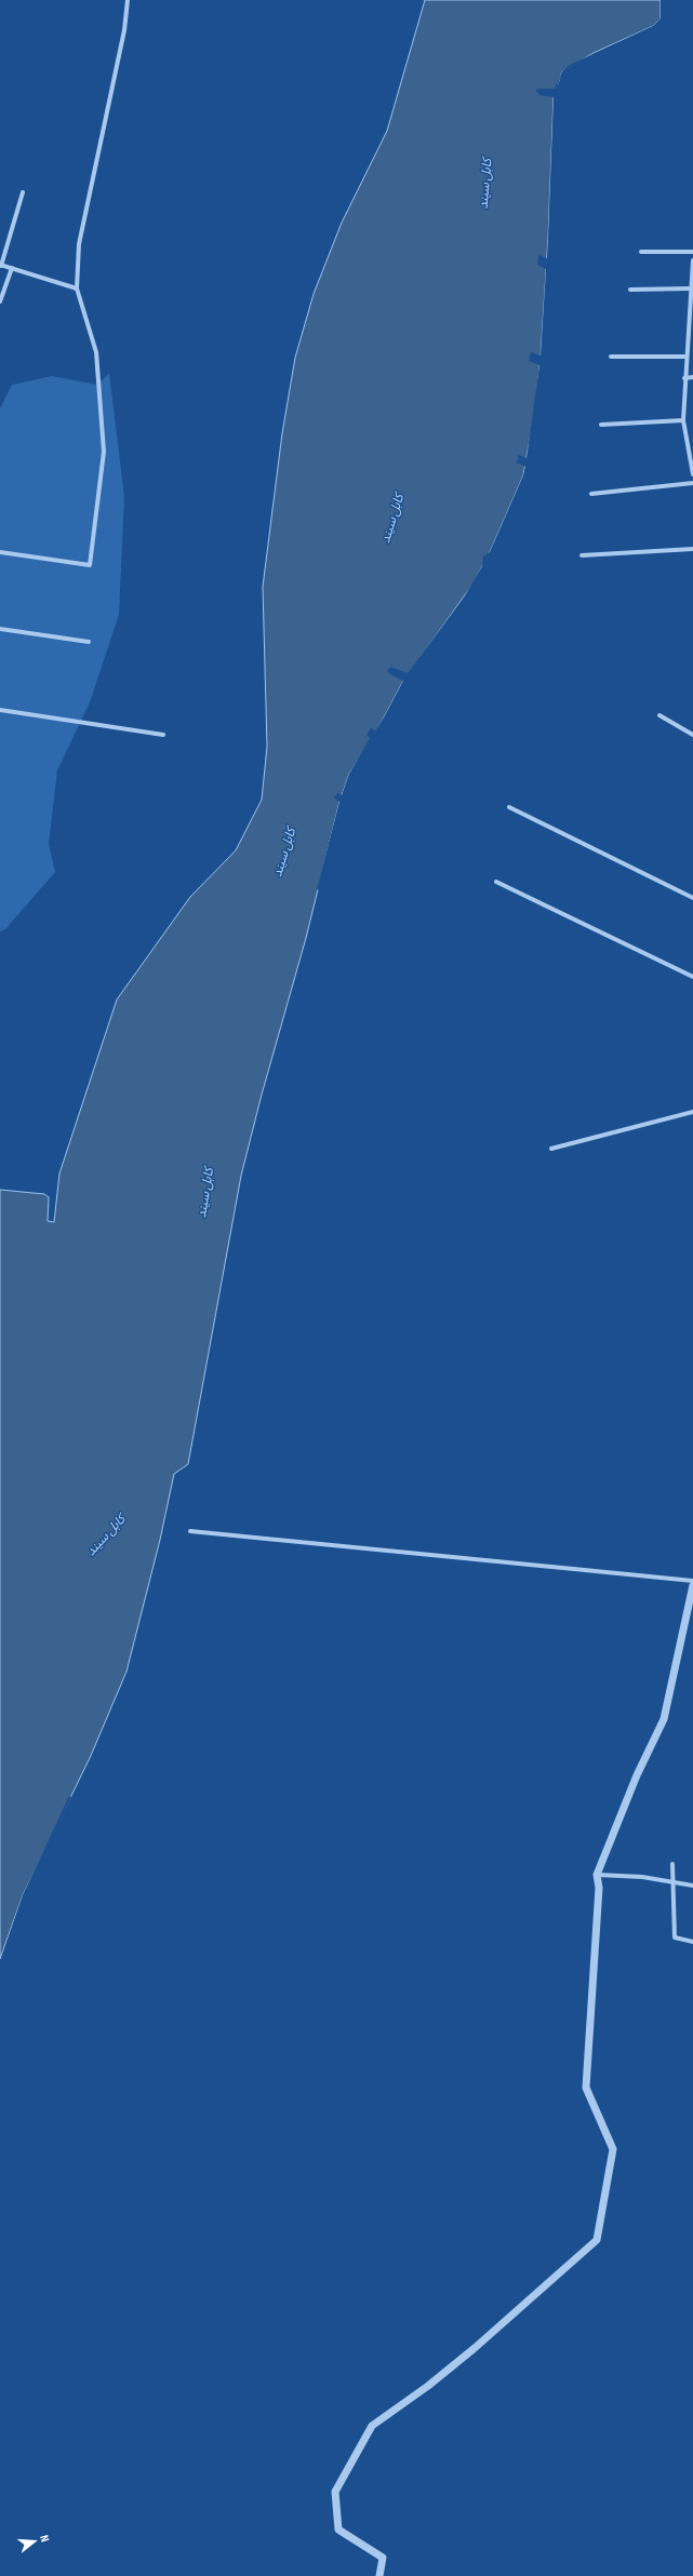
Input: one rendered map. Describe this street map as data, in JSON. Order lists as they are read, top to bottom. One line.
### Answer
{"water":["کابل سيند"],"north":"right"}
